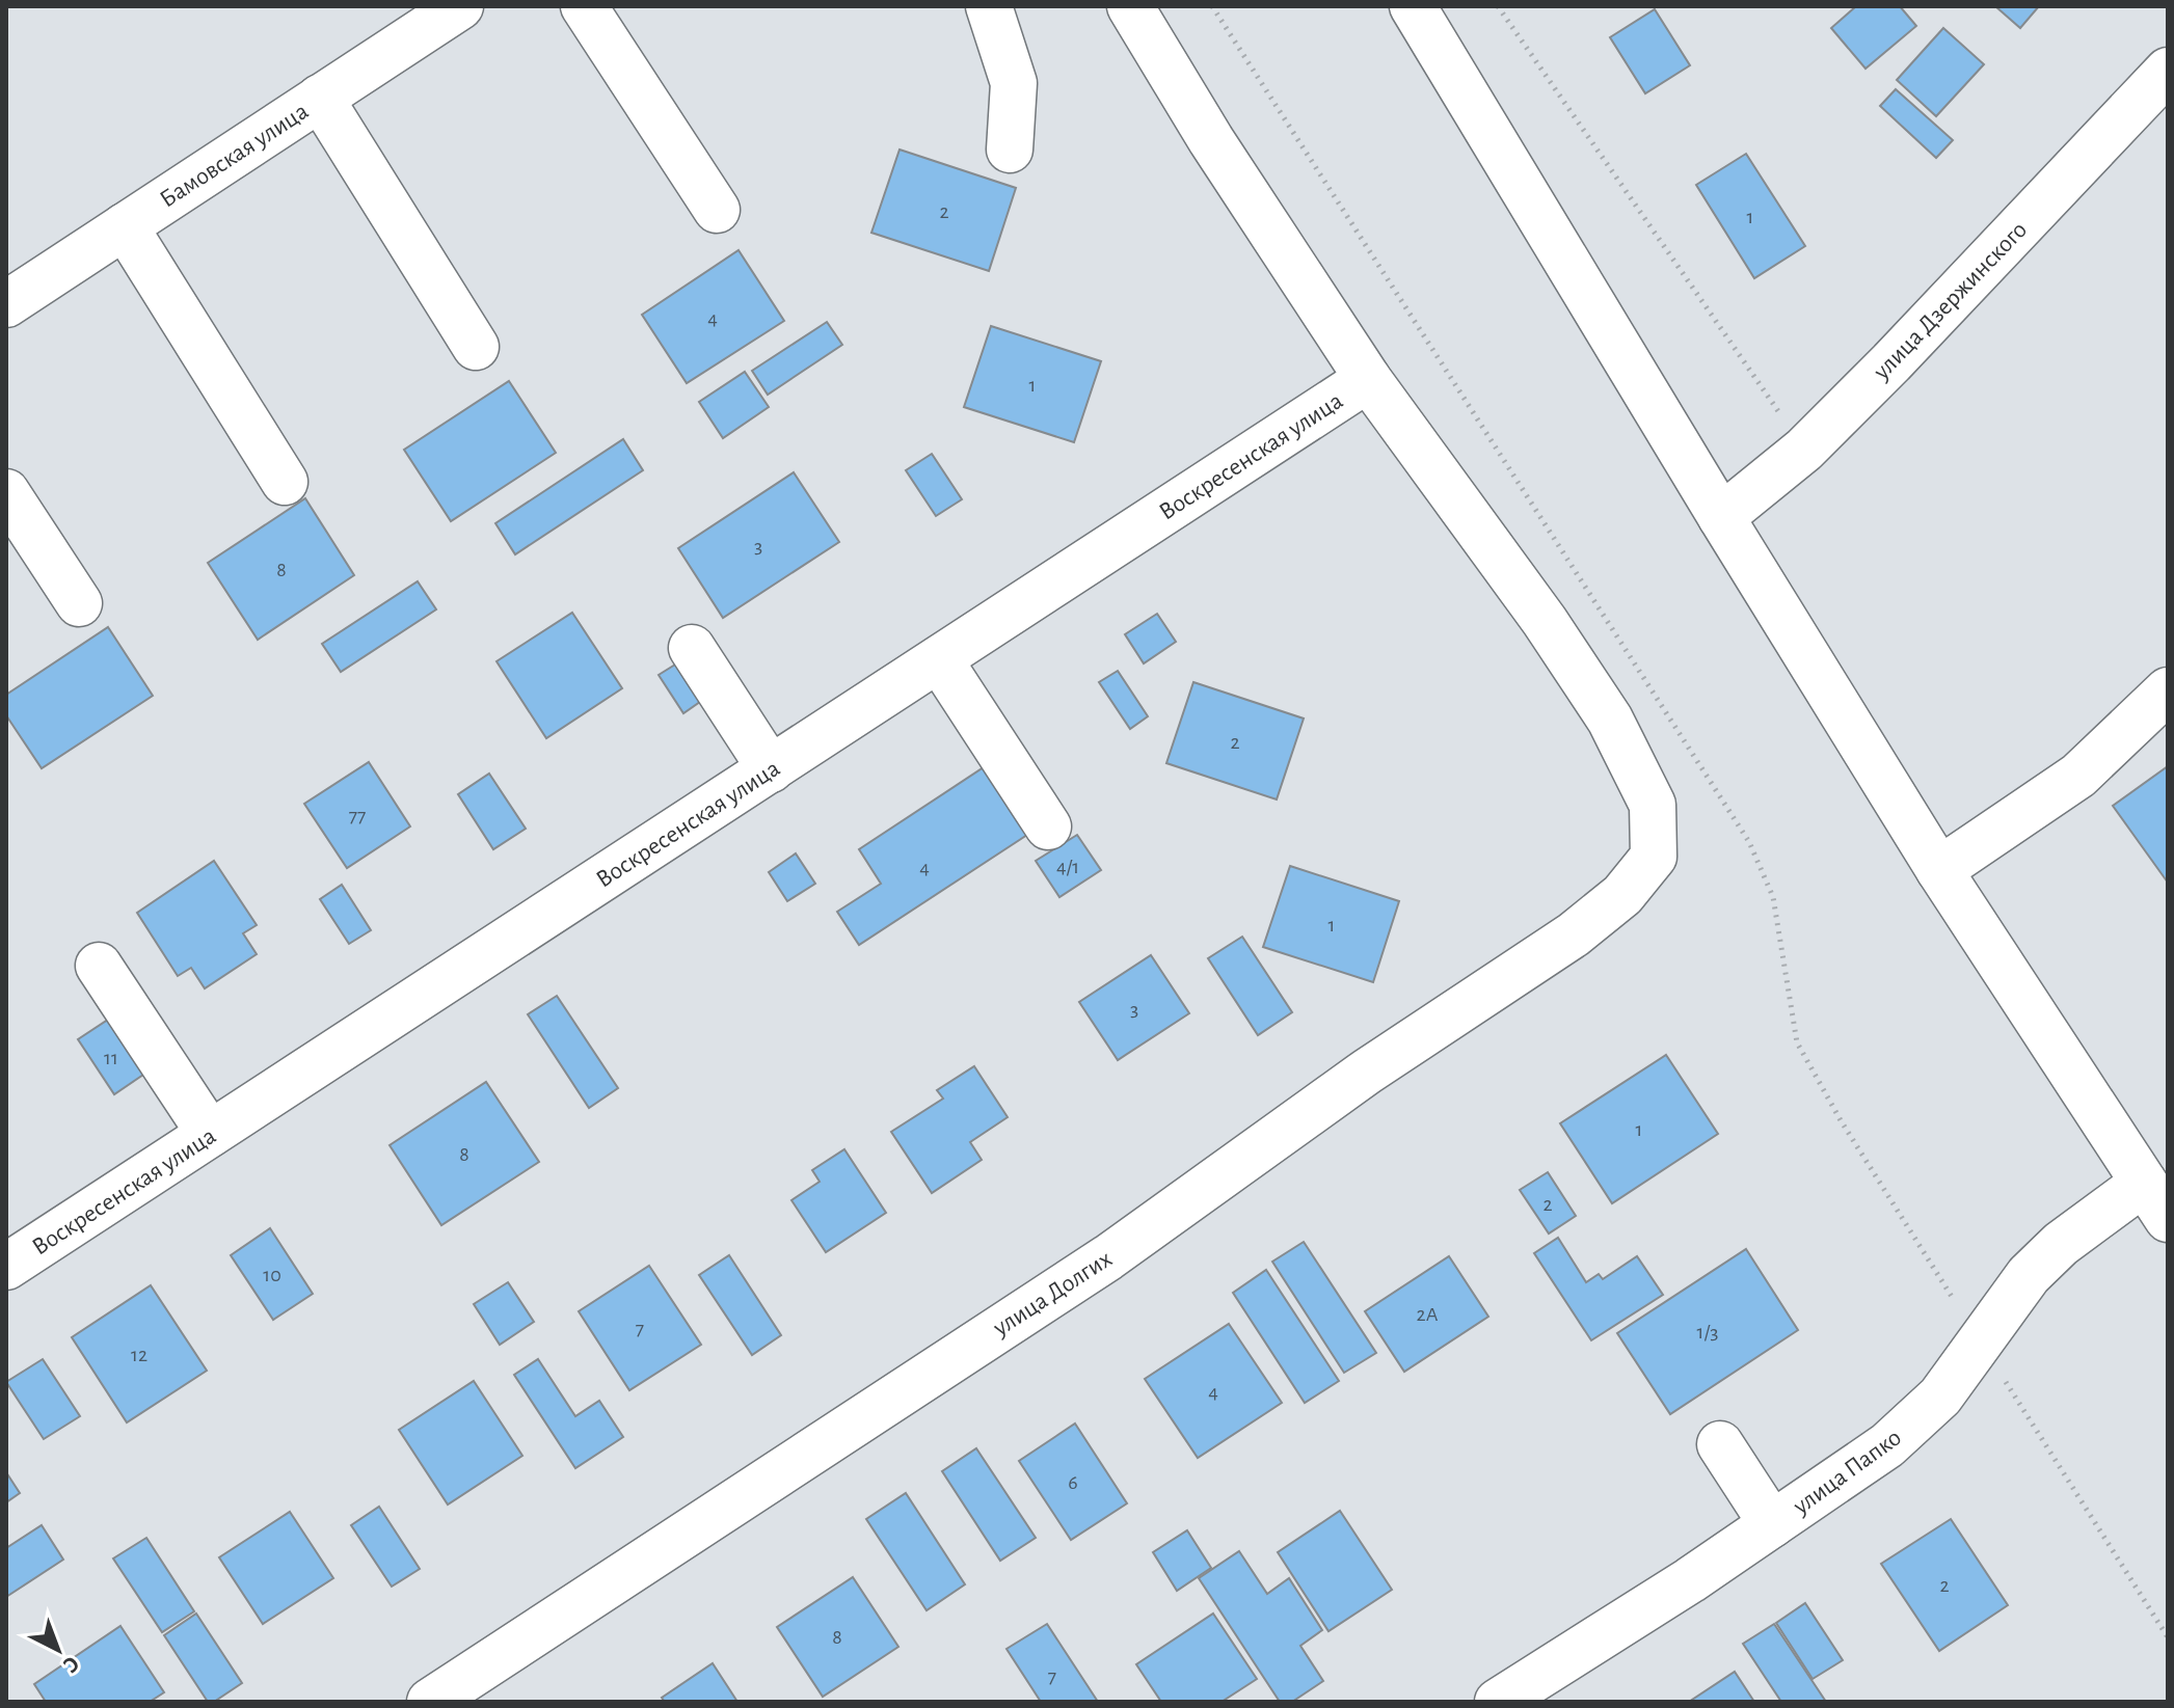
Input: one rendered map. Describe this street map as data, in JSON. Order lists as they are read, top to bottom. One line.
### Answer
{"streets":{"street":["Бамовская улица","улица Дзержинского","Воскресенская улица","улица Долгих","улица Папко"]},"crossings":[["Воскресенская улица","улица Долгих"]],"house_numbers":["2","1","4","1","3","8","2","77","4/1","4","1","3","11","1","8","2","10","2А","7","1/3","12","4","6","2","8","7"],"north":"bottom right"}
